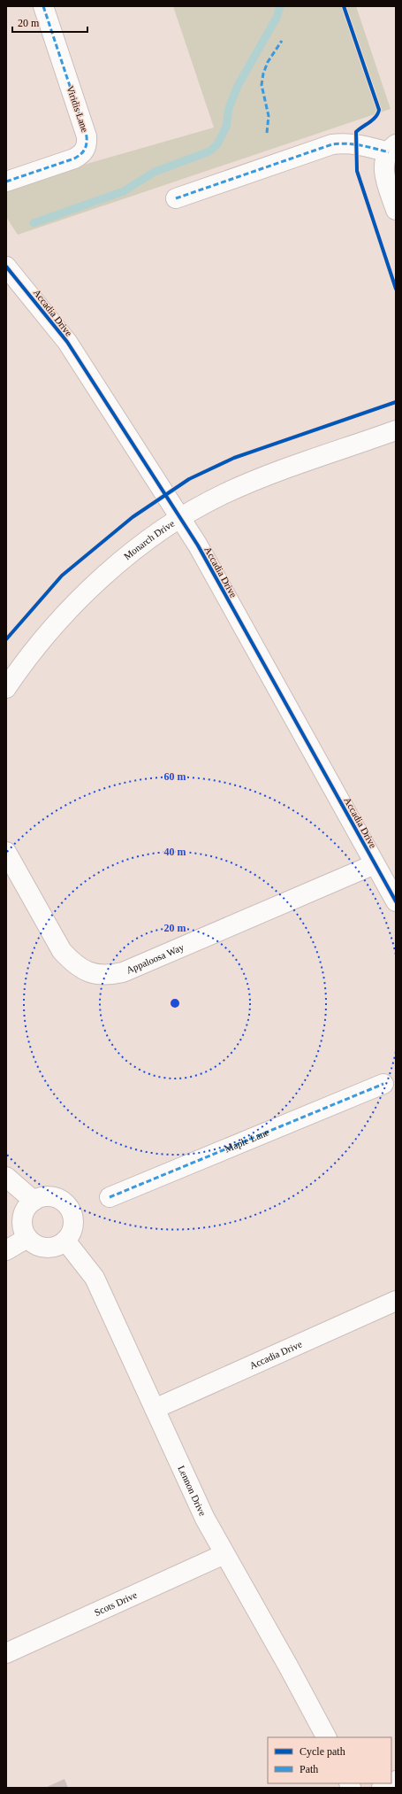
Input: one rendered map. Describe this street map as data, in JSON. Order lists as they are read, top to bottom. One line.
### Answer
{"streets":{"street":["Viridis Lane","Accadia Drive","Monarch Drive","Appaloosa Way","Maple Lane","Lennon Drive","Scots Drive"]},"crossings":[["Accadia Drive","Monarch Drive"],["Accadia Drive","Appaloosa Way"],["Accadia Drive","Lennon Drive"],["Lennon Drive","Scots Drive"]],"legend":["Cycle path","Path"],"scale_bar":"20 m","rings":["60 m","40 m","20 m"]}
